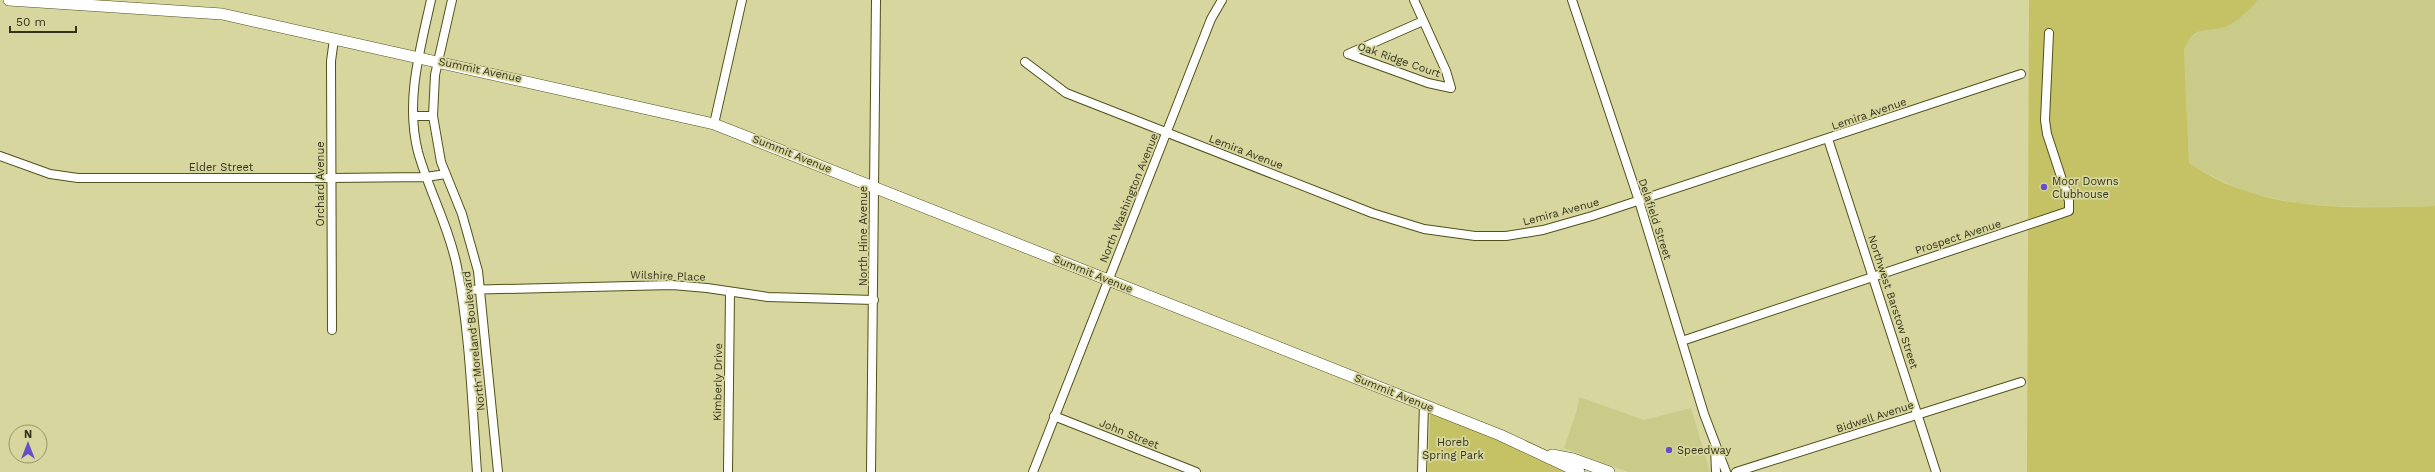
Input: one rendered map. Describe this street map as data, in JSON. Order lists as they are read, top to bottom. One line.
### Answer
{"streets":{"main road":["Summit Avenue"],"street":["Oak Ridge Court","Lemira Avenue","Elder Street","Orchard Avenue","North Washington Avenue","Delafield Street","North Hine Avenue","Prospect Avenue","Wilshire Place","Northwest Barstow Street","North Moreland Boulevard","Kimberly Drive","Bidwell Avenue","John Street"]},"crossings":[["Summit Avenue","Orchard Avenue"],["Summit Avenue","North Washington Avenue"],["Summit Avenue","North Hine Avenue"],["Summit Avenue","North Moreland Boulevard"],["Lemira Avenue","North Washington Avenue"],["Lemira Avenue","Delafield Street"],["Lemira Avenue","Northwest Barstow Street"],["Elder Street","Orchard Avenue"],["Elder Street","North Moreland Boulevard"],["North Washington Avenue","John Street"],["Delafield Street","Prospect Avenue"],["North Hine Avenue","Wilshire Place"],["Prospect Avenue","Northwest Barstow Street"],["Wilshire Place","North Moreland Boulevard"],["Wilshire Place","Kimberly Drive"],["Northwest Barstow Street","Bidwell Avenue"]],"parks":["Horeb Spring Park"],"places":["Moor Downs Clubhouse","Speedway"],"scale_bar":"50 m","north":"top"}
